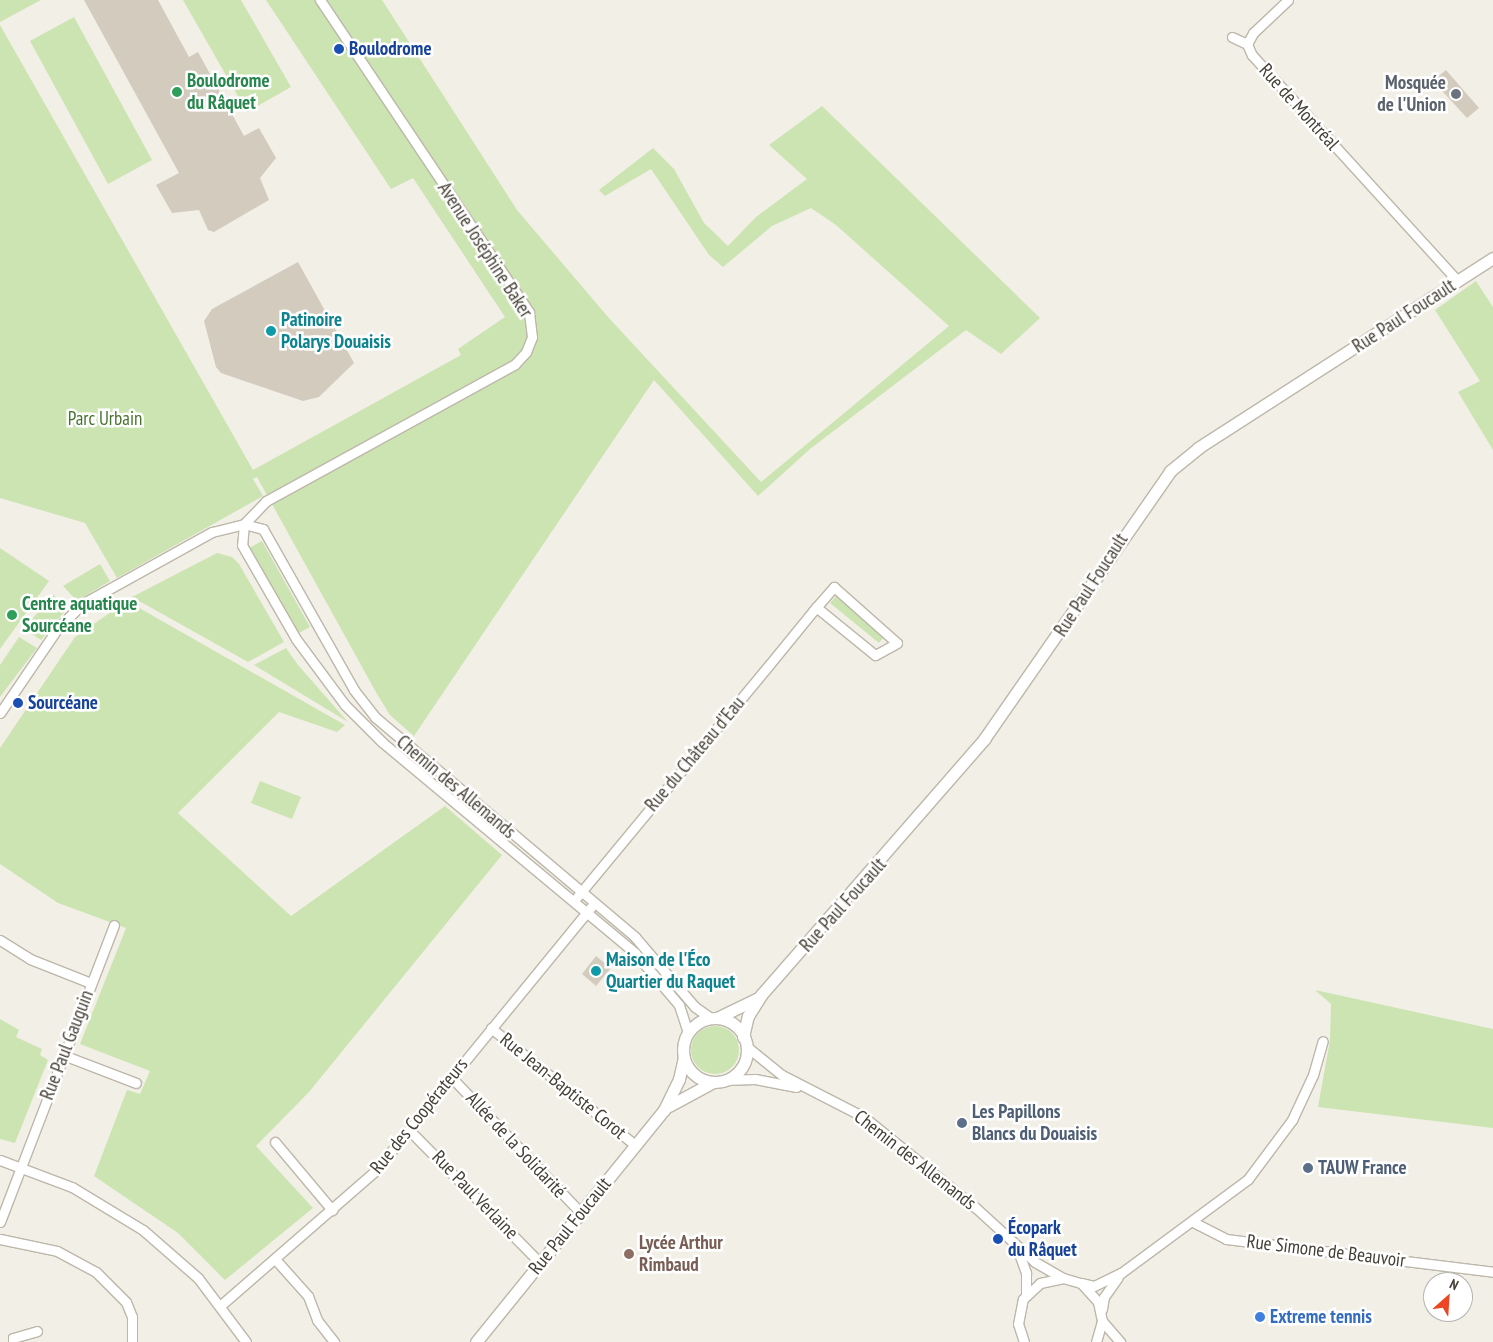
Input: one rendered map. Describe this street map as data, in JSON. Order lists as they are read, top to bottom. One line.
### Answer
{"streets":{"street":["Rue de Montréal","Avenue Joséphine Baker","Rue Paul Foucault","Rue du Château d'Eau","Chemin des Allemands","Rue Paul Gauguin","Rue Jean-Baptiste Corot","Rue des Coopérateurs","Allée de la Solidarité","Rue Paul Verlaine","Rue Simone de Beauvoir"]},"crossings":[["Rue de Montréal","Rue Paul Foucault"],["Avenue Joséphine Baker","Chemin des Allemands"],["Rue Paul Foucault","Chemin des Allemands"],["Rue Paul Foucault","Rue Jean-Baptiste Corot"],["Rue Paul Foucault","Allée de la Solidarité"],["Rue Paul Foucault","Rue Paul Verlaine"],["Rue du Château d'Eau","Chemin des Allemands"],["Chemin des Allemands","Rue des Coopérateurs"],["Rue Jean-Baptiste Corot","Rue des Coopérateurs"],["Rue des Coopérateurs","Allée de la Solidarité"],["Rue des Coopérateurs","Rue Paul Verlaine"]],"parks":["Parc Urbain"],"places":["Boulodrome","Boulodrome du Râquet","Mosquée de l'Union","Patinoire Polarys Douaisis","Centre aquatique Sourcéane","Sourcéane","Maison de l'Éco Quartier du Raquet","Les Papillons Blancs du Douaisis","TAUW France","Écopark du Râquet","Lycée Arthur Rimbaud","Extreme tennis"],"north":"top right"}
